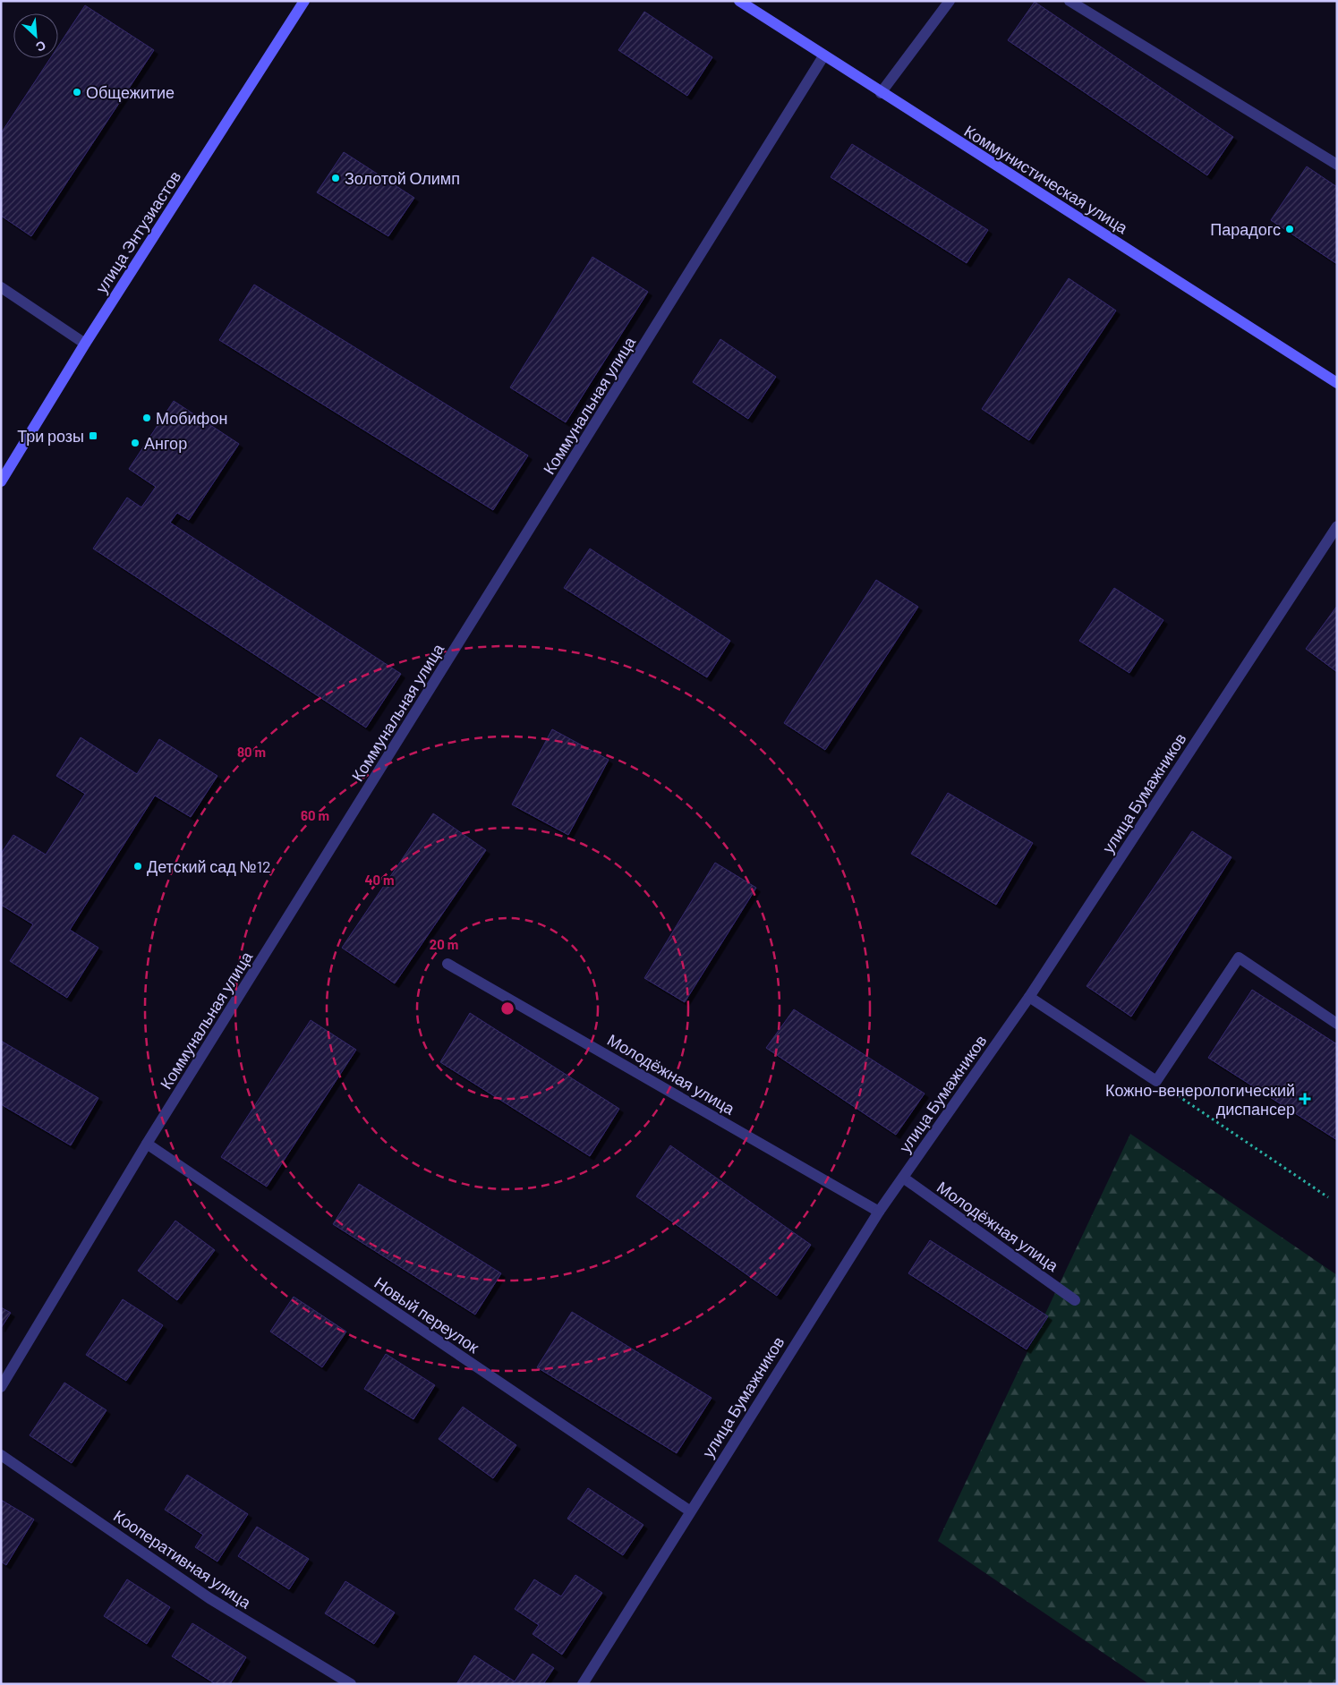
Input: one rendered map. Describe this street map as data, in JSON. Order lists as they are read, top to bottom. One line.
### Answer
{"streets":{"street":["Коммунистическая улица","улица Энтузиастов","Коммунальная улица","улица Бумажников","Молодёжная улица","Новый переулок","Кооперативная улица"]},"crossings":[["Коммунистическая улица","Коммунальная улица"],["Коммунальная улица","Новый переулок"],["улица Бумажников","Молодёжная улица"],["улица Бумажников","Новый переулок"]],"places":{"other":["Общежитие","Золотой Олимп","Парадогс","Мобифон","Ангор","Детский сад №12"],"transit":["Три розы"],"health":["Кожно-венерологический диспансер"]},"north":"bottom right","rings":["80 m","60 m","40 m","20 m"]}
